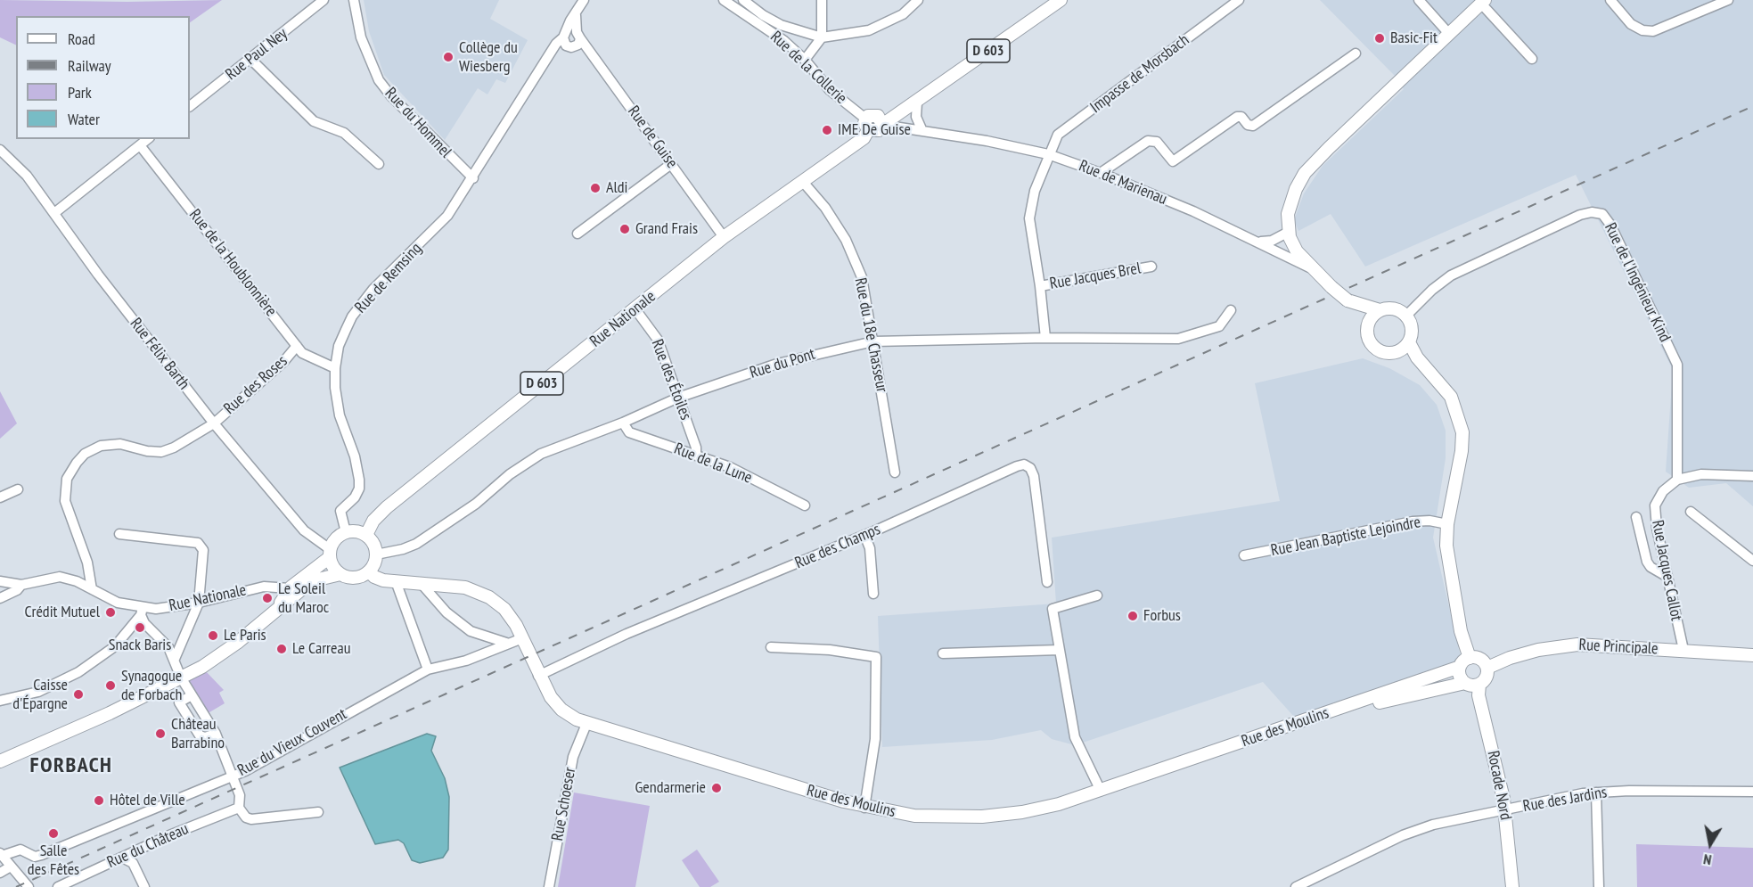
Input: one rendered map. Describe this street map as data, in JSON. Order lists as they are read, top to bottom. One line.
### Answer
{"streets":{"main road":["D 603","Rue Nationale","Rue Principale","Rue des Moulins","Rocade Nord"],"street":["Rue Paul Ney","Rue de la Collerie","Impasse de Morsbach","Rue du Hommel","Rue de Guise","Rue de Marienau","Rue de la Houblonnière","Rue Jacques Brel","Rue de Remsing","Rue de l'Ingénieur Kind","Rue du 18e Chasseur","Rue Félix Barth","Rue du Pont","Rue des Étoiles","Rue des Roses","Rue de la Lune","Rue Jean Baptiste Lejoindre","Rue des Champs","Rue Jacques Callot","Rue du Vieux Couvent","Rue des Jardins","Rue Schoeser","Rue du Château"]},"crossings":[["Rue de la Collerie","Rue de Marienau"],["Rue de la Collerie","Rue Nationale"],["Impasse de Morsbach","Rue de Marienau"],["Rue du Hommel","Rue de Remsing"],["Rue de Guise","Rue de Remsing"],["Rue de Guise","Rue Nationale"],["Rue de Marienau","Rue Nationale"],["Rue de la Houblonnière","Rue de Remsing"],["Rue de la Houblonnière","Rue des Roses"],["Rue de Remsing","Rue Nationale"],["Rue de Remsing","Rue Félix Barth"],["Rue de Remsing","Rue du Pont"],["Rue de Remsing","Rue des Moulins"],["Rue de l'Ingénieur Kind","Rue Jacques Callot"],["Rue Nationale","Rue du 18e Chasseur"],["Rue Nationale","Rue Félix Barth"],["Rue Nationale","Rue du Pont"],["Rue Nationale","Rue des Étoiles"],["Rue Nationale","Rue des Roses"],["Rue Nationale","Rue des Moulins"],["Rue du 18e Chasseur","Rue du Pont"],["Rue Félix Barth","Rue du Pont"],["Rue Félix Barth","Rue des Roses"],["Rue Félix Barth","Rue des Moulins"],["Rue du Pont","Rue des Étoiles"],["Rue du Pont","Rue de la Lune"],["Rue du Pont","Rue des Moulins"],["Rue des Étoiles","Rue de la Lune"],["Rue des Champs","Rue des Moulins"],["Rue Jacques Callot","Rue Principale"],["Rue Principale","Rue des Moulins"],["Rue Principale","Rocade Nord"],["Rue des Moulins","Rue du Vieux Couvent"],["Rue des Moulins","Rocade Nord"],["Rue des Moulins","Rue Schoeser"],["Rocade Nord","Rue des Jardins"]],"districts":["FORBACH"],"places":["Basic-Fit","Collège du Wiesberg","IME De Guise","Aldi","Grand Frais","Le Soleil du Maroc","Crédit Mutuel","Forbus","Snack Baris","Le Paris","Le Carreau","Synagogue de Forbach","Caisse d'Épargne","Château Barrabino","Gendarmerie","Hôtel de Ville","Salle des Fêtes"],"legend":["Road","Railway","Park","Water"],"north":"bottom"}
